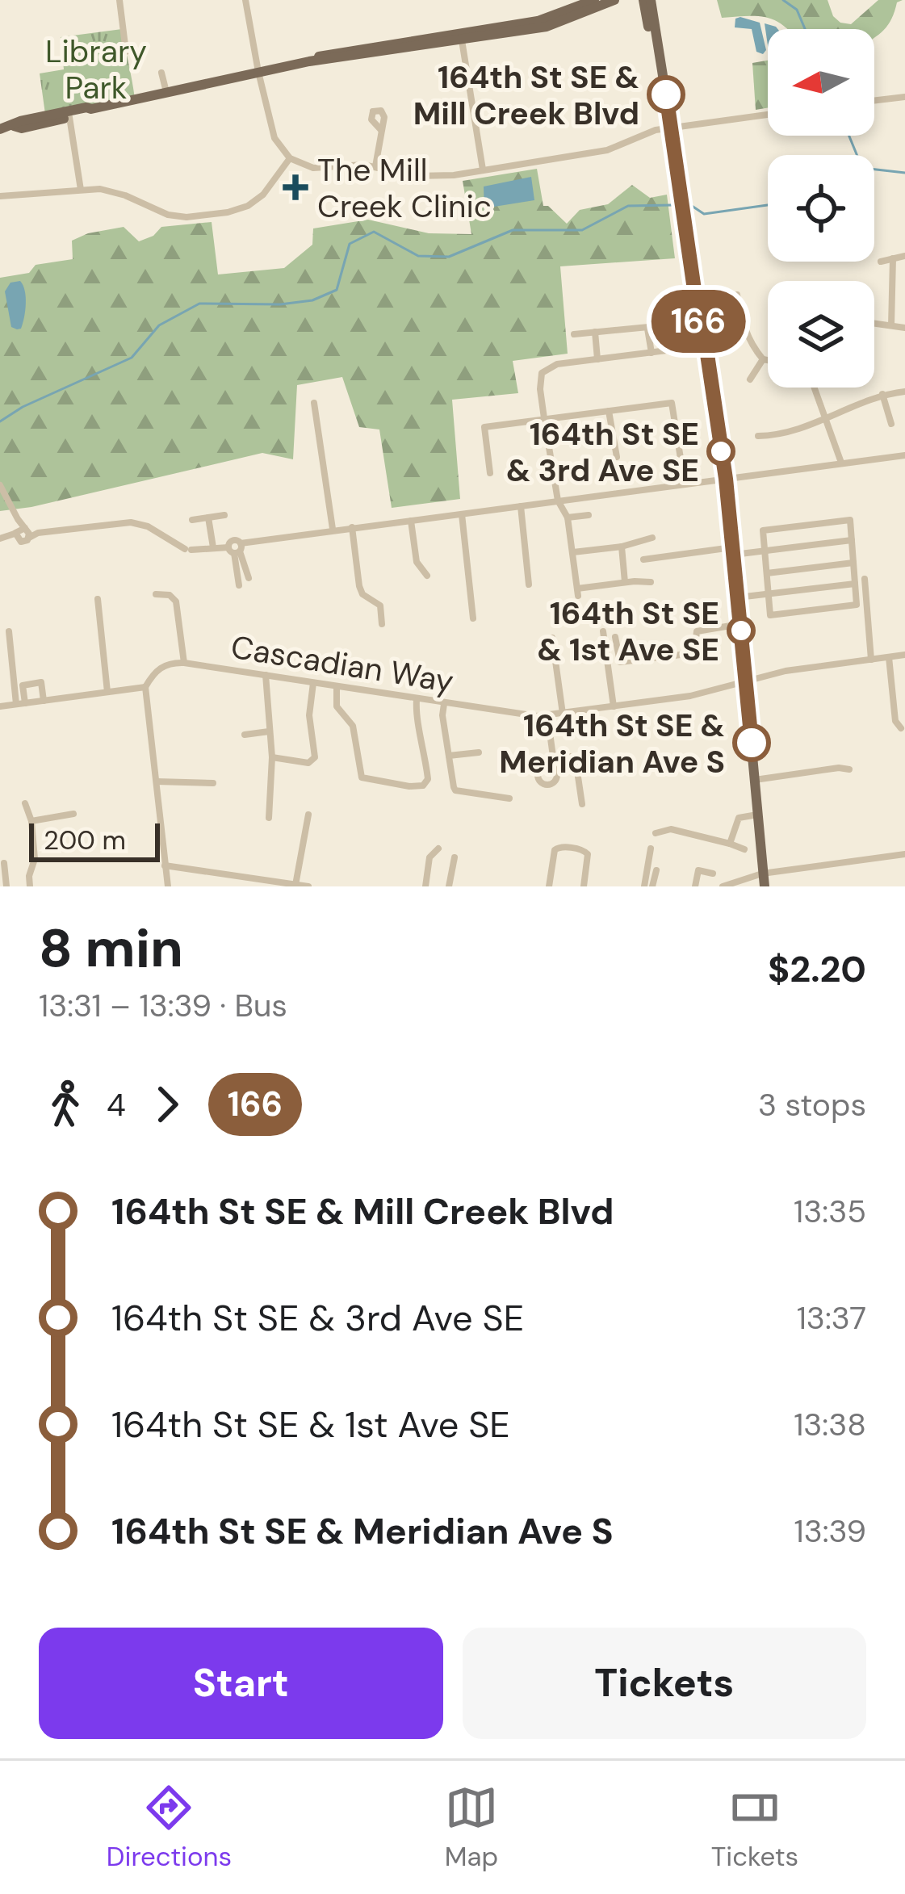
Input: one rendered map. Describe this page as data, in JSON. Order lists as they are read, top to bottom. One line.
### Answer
{"streets":{"street":["Cascadian Way"]},"parks":["Library Park"],"places":{"other":["164th St SE & Mill Creek Blvd","164th St SE & 3rd Ave SE","164th St SE & 1st Ave SE","164th St SE & Meridian Ave S"],"health":["The Mill Creek Clinic"]},"lines":["bus line 166"],"scale_bar":"200 m","north":"left","page":{"on_map":"166","scale":"200 m","heading":["8 min","13:31 – 13:39 · Bus","$2.20"],"legs":["4","166","3 stops"],"list":[{"name":"164th St SE & Mill Creek Blvd","value":"13:35"},{"name":"164th St SE & 3rd Ave SE","value":"13:37"},{"name":"164th St SE & 1st Ave SE","value":"13:38"},{"name":"164th St SE & Meridian Ave S","value":"13:39"}],"buttons":["Start","Tickets"],"tabs":["Directions","Map","Tickets"]}}
